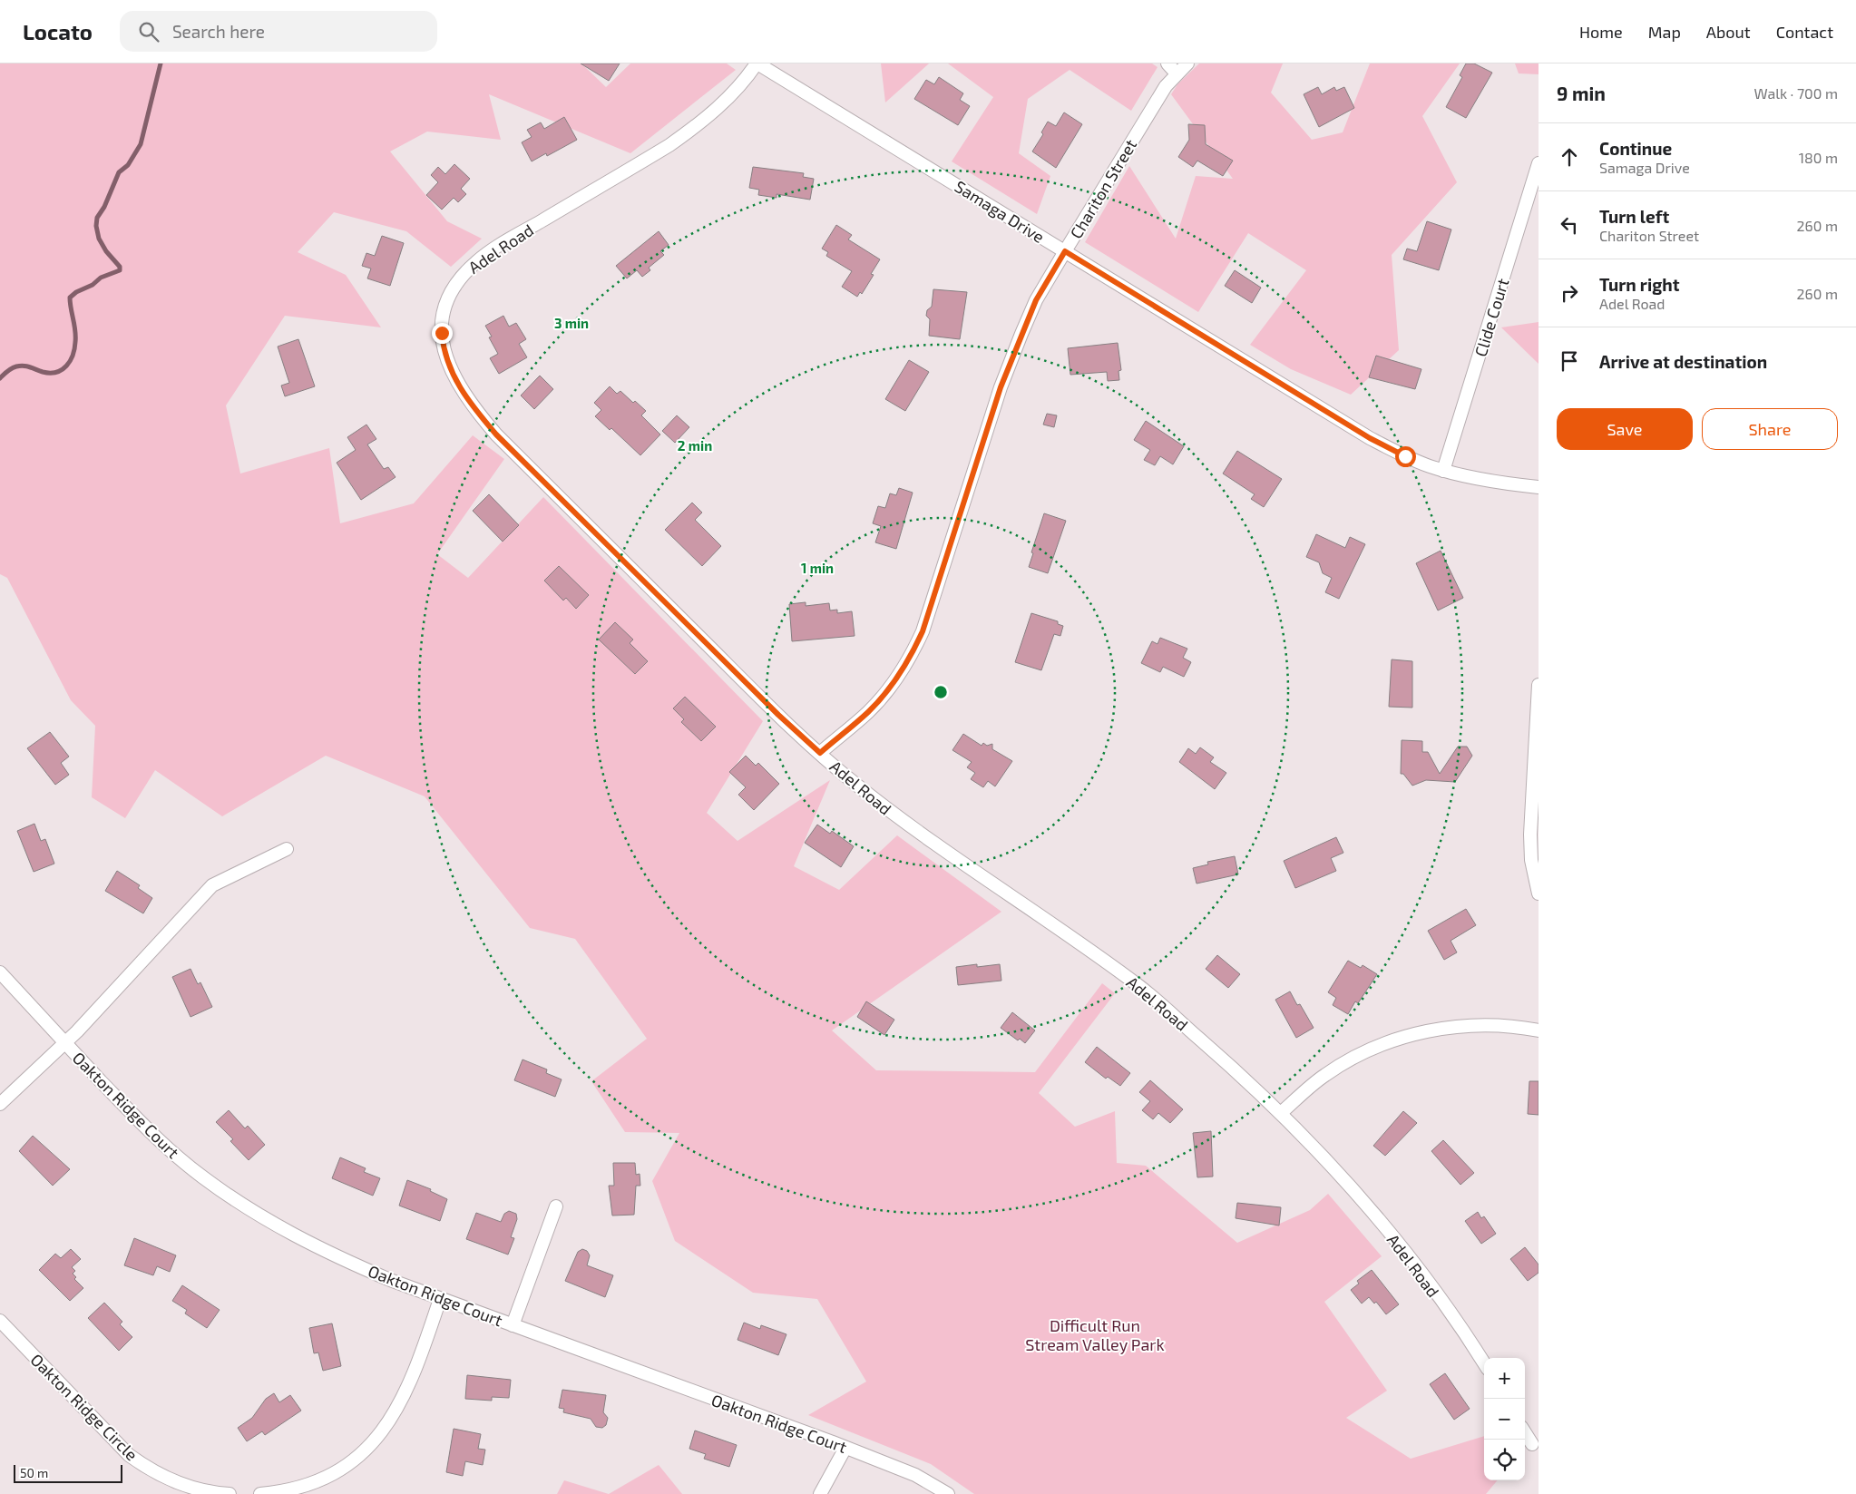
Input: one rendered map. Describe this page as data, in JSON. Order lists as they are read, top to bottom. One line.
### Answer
{"streets":{"street":["Chariton Street","Samaga Drive","Adel Road","Clide Court","Oakton Ridge Court","Oakton Ridge Circle"]},"crossings":[["Chariton Street","Samaga Drive"],["Chariton Street","Adel Road"],["Samaga Drive","Adel Road"],["Samaga Drive","Clide Court"]],"parks":["Difficult Run Stream Valley Park"],"scale_bar":"50 m","page":{"header":"Locato","search":"Search here","nav":["Home","Map","About","Contact"],"heading":["9 min","Walk · 700 m"],"list":[["Continue","Samaga Drive","180 m"],["Turn left","Chariton Street","260 m"],["Turn right","Adel Road","260 m"],"Arrive at destination"],"buttons":["Save","Share"],"map_buttons":["+","−"],"scale":"50 m"},"rings":["3 min","2 min","1 min"]}
